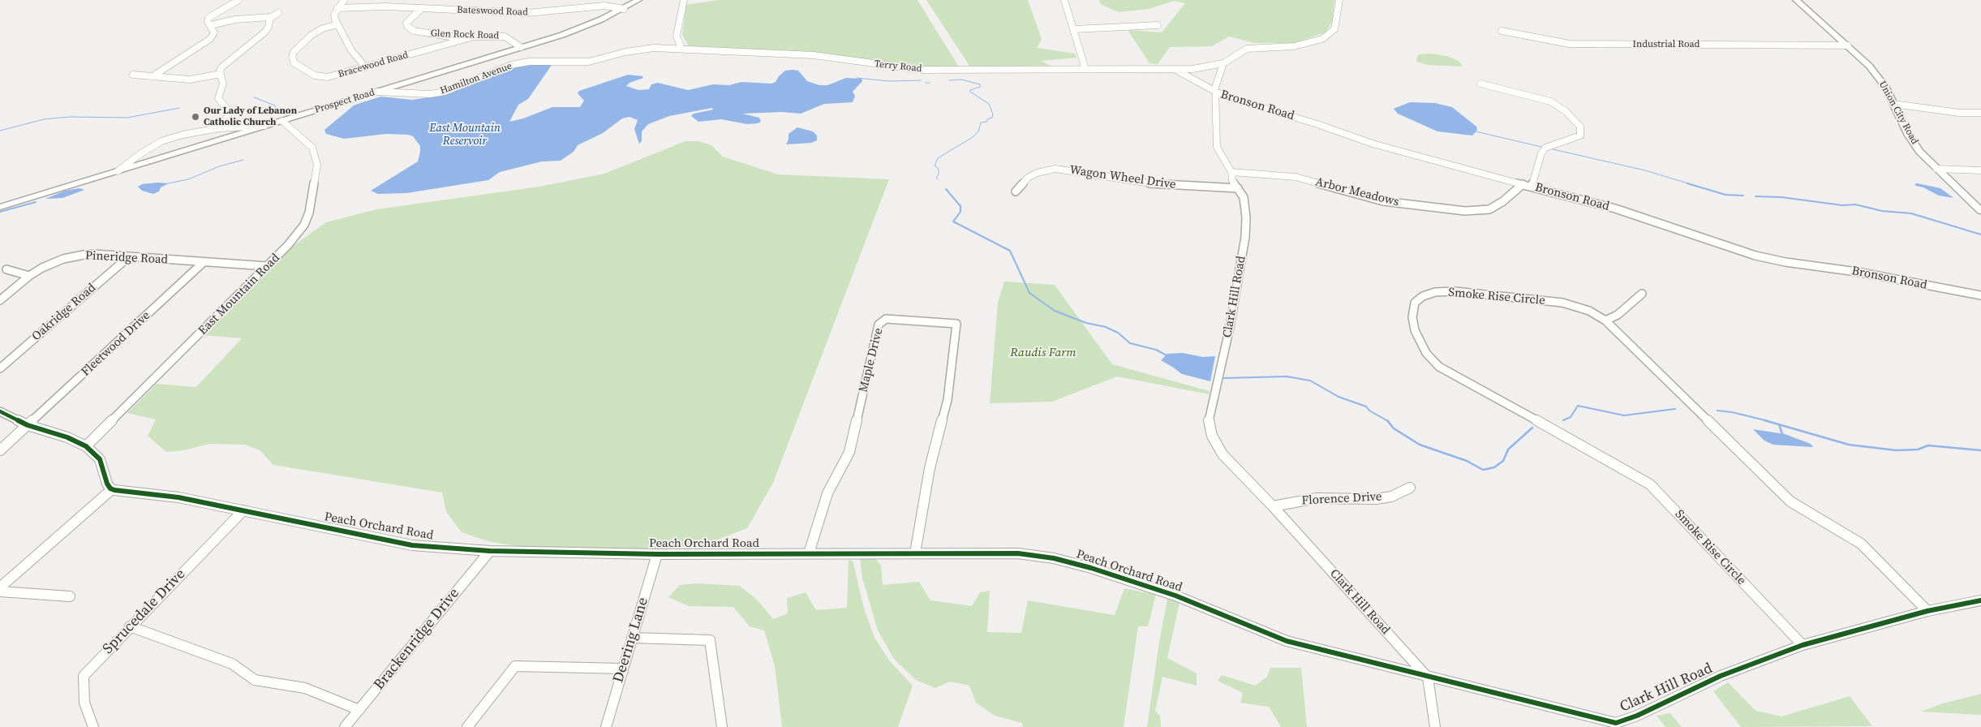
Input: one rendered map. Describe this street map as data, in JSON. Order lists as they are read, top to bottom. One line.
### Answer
{"streets":{"main road":["Prospect Road","Union City Road"],"street":["Bateswood Road","Glen Rock Road","Industrial Road","Bracewood Road","Terry Road","Hamilton Avenue","Bronson Road","Wagon Wheel Drive","Arbor Meadows","Pineridge Road","East Mountain Road","Clark Hill Road","Smoke Rise Circle","Oakridge Road","Fleetwood Drive","Maple Drive","Florence Drive","Peach Orchard Road","Sprucedale Drive","Brackenridge Drive","Deering Lane"]},"crossings":[["Bateswood Road","Glen Rock Road"],["Bateswood Road","Prospect Road"],["Glen Rock Road","Bracewood Road"],["Glen Rock Road","Prospect Road"],["Industrial Road","Union City Road"],["Terry Road","Hamilton Avenue"],["Terry Road","Bronson Road"],["Terry Road","Clark Hill Road"],["Hamilton Avenue","Prospect Road"],["Prospect Road","East Mountain Road"],["Bronson Road","Arbor Meadows"],["Bronson Road","Clark Hill Road"],["Wagon Wheel Drive","Clark Hill Road"],["Arbor Meadows","Clark Hill Road"],["Pineridge Road","East Mountain Road"],["Pineridge Road","Oakridge Road"],["Pineridge Road","Fleetwood Drive"],["Clark Hill Road","Smoke Rise Circle"],["Clark Hill Road","Florence Drive"],["Clark Hill Road","Peach Orchard Road"],["Maple Drive","Peach Orchard Road"],["Peach Orchard Road","Sprucedale Drive"],["Peach Orchard Road","Brackenridge Drive"],["Peach Orchard Road","Deering Lane"]],"water":["East Mountain Reservoir"],"parks":["Raudis Farm"],"places":["Our Lady of Lebanon Catholic Church"]}
